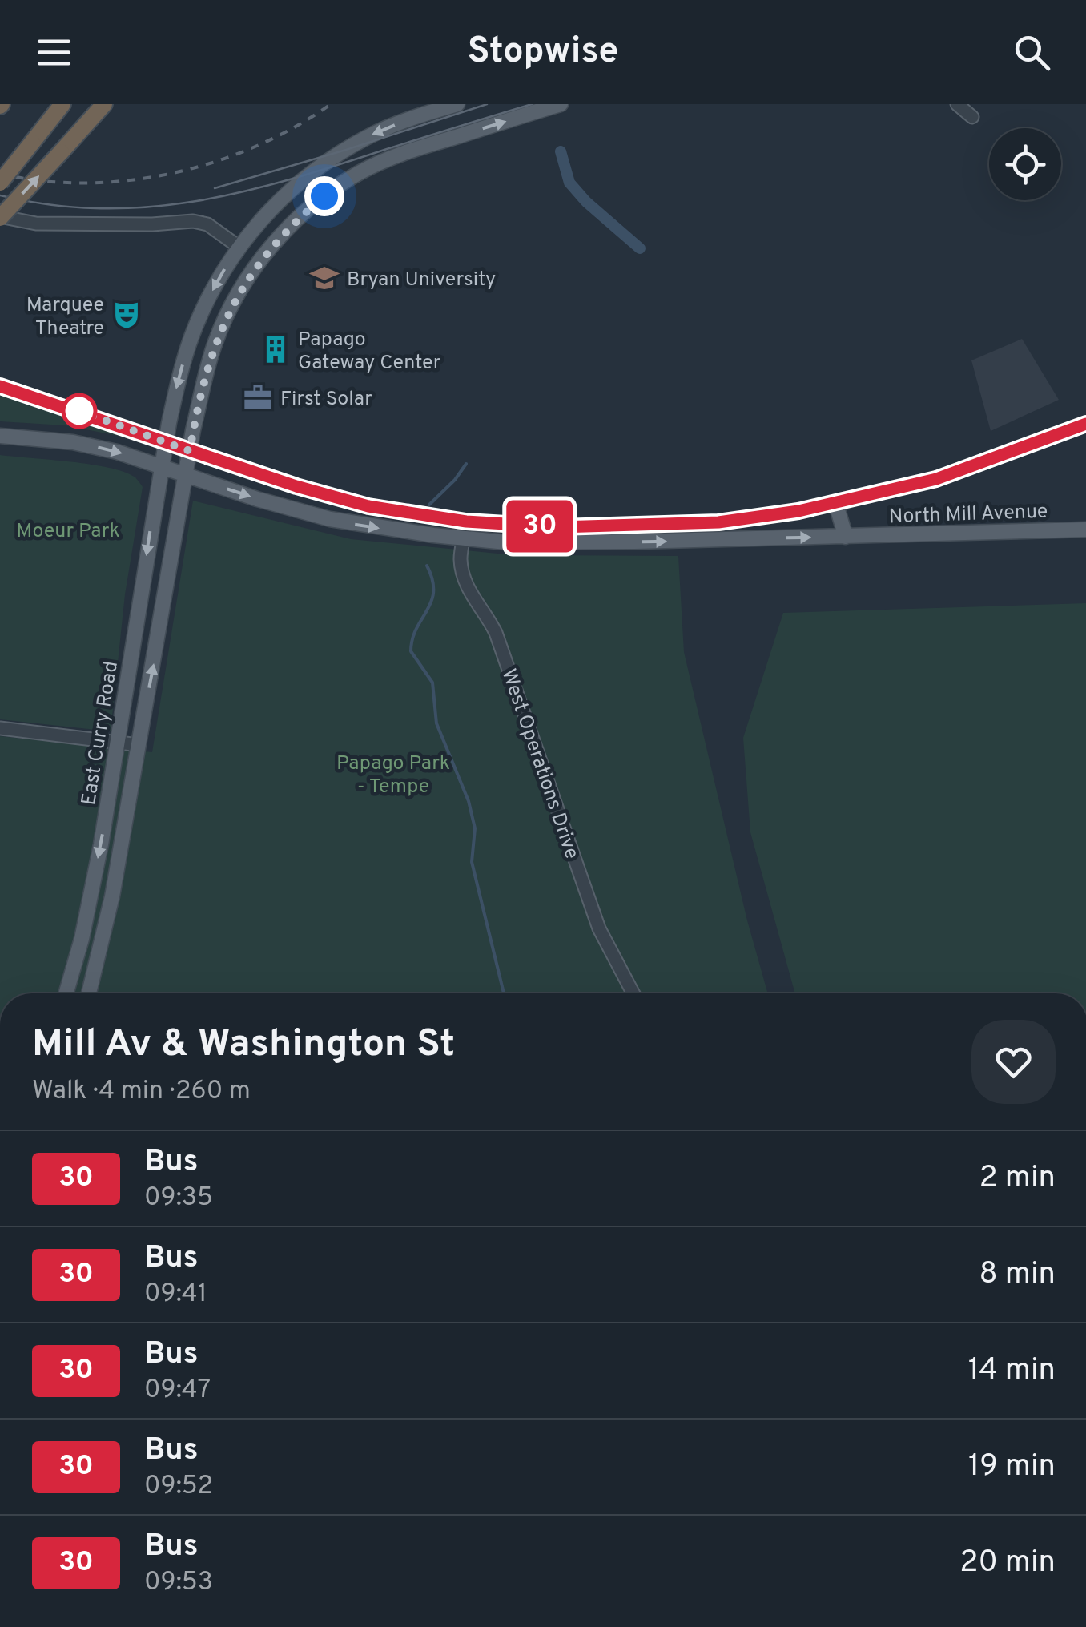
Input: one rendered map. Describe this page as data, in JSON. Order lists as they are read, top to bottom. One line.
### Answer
{"streets":{"main road":["North Mill Avenue","East Curry Road"],"street":["West Operations Drive"]},"crossings":[["North Mill Avenue","East Curry Road"],["North Mill Avenue","West Operations Drive"]],"parks":["Moeur Park","Papago Park - Tempe"],"places":{"school or university":["Bryan University"],"theatre":["Marquee Theatre"],"building":["Papago Gateway Center"],"office":["First Solar"]},"lines":["bus line 30"],"page":{"header":"Stopwise","on_map":"30","heading":["Mill Av & Washington St","Walk · 4 min · 260 m"],"list":[{"mark":"30","name":"Bus","note":"09:35","value":"2 min"},{"mark":"30","name":"Bus","note":"09:41","value":"8 min"},{"mark":"30","name":"Bus","note":"09:47","value":"14 min"},{"mark":"30","name":"Bus","note":"09:52","value":"19 min"},{"mark":"30","name":"Bus","note":"09:53","value":"20 min"}]}}
